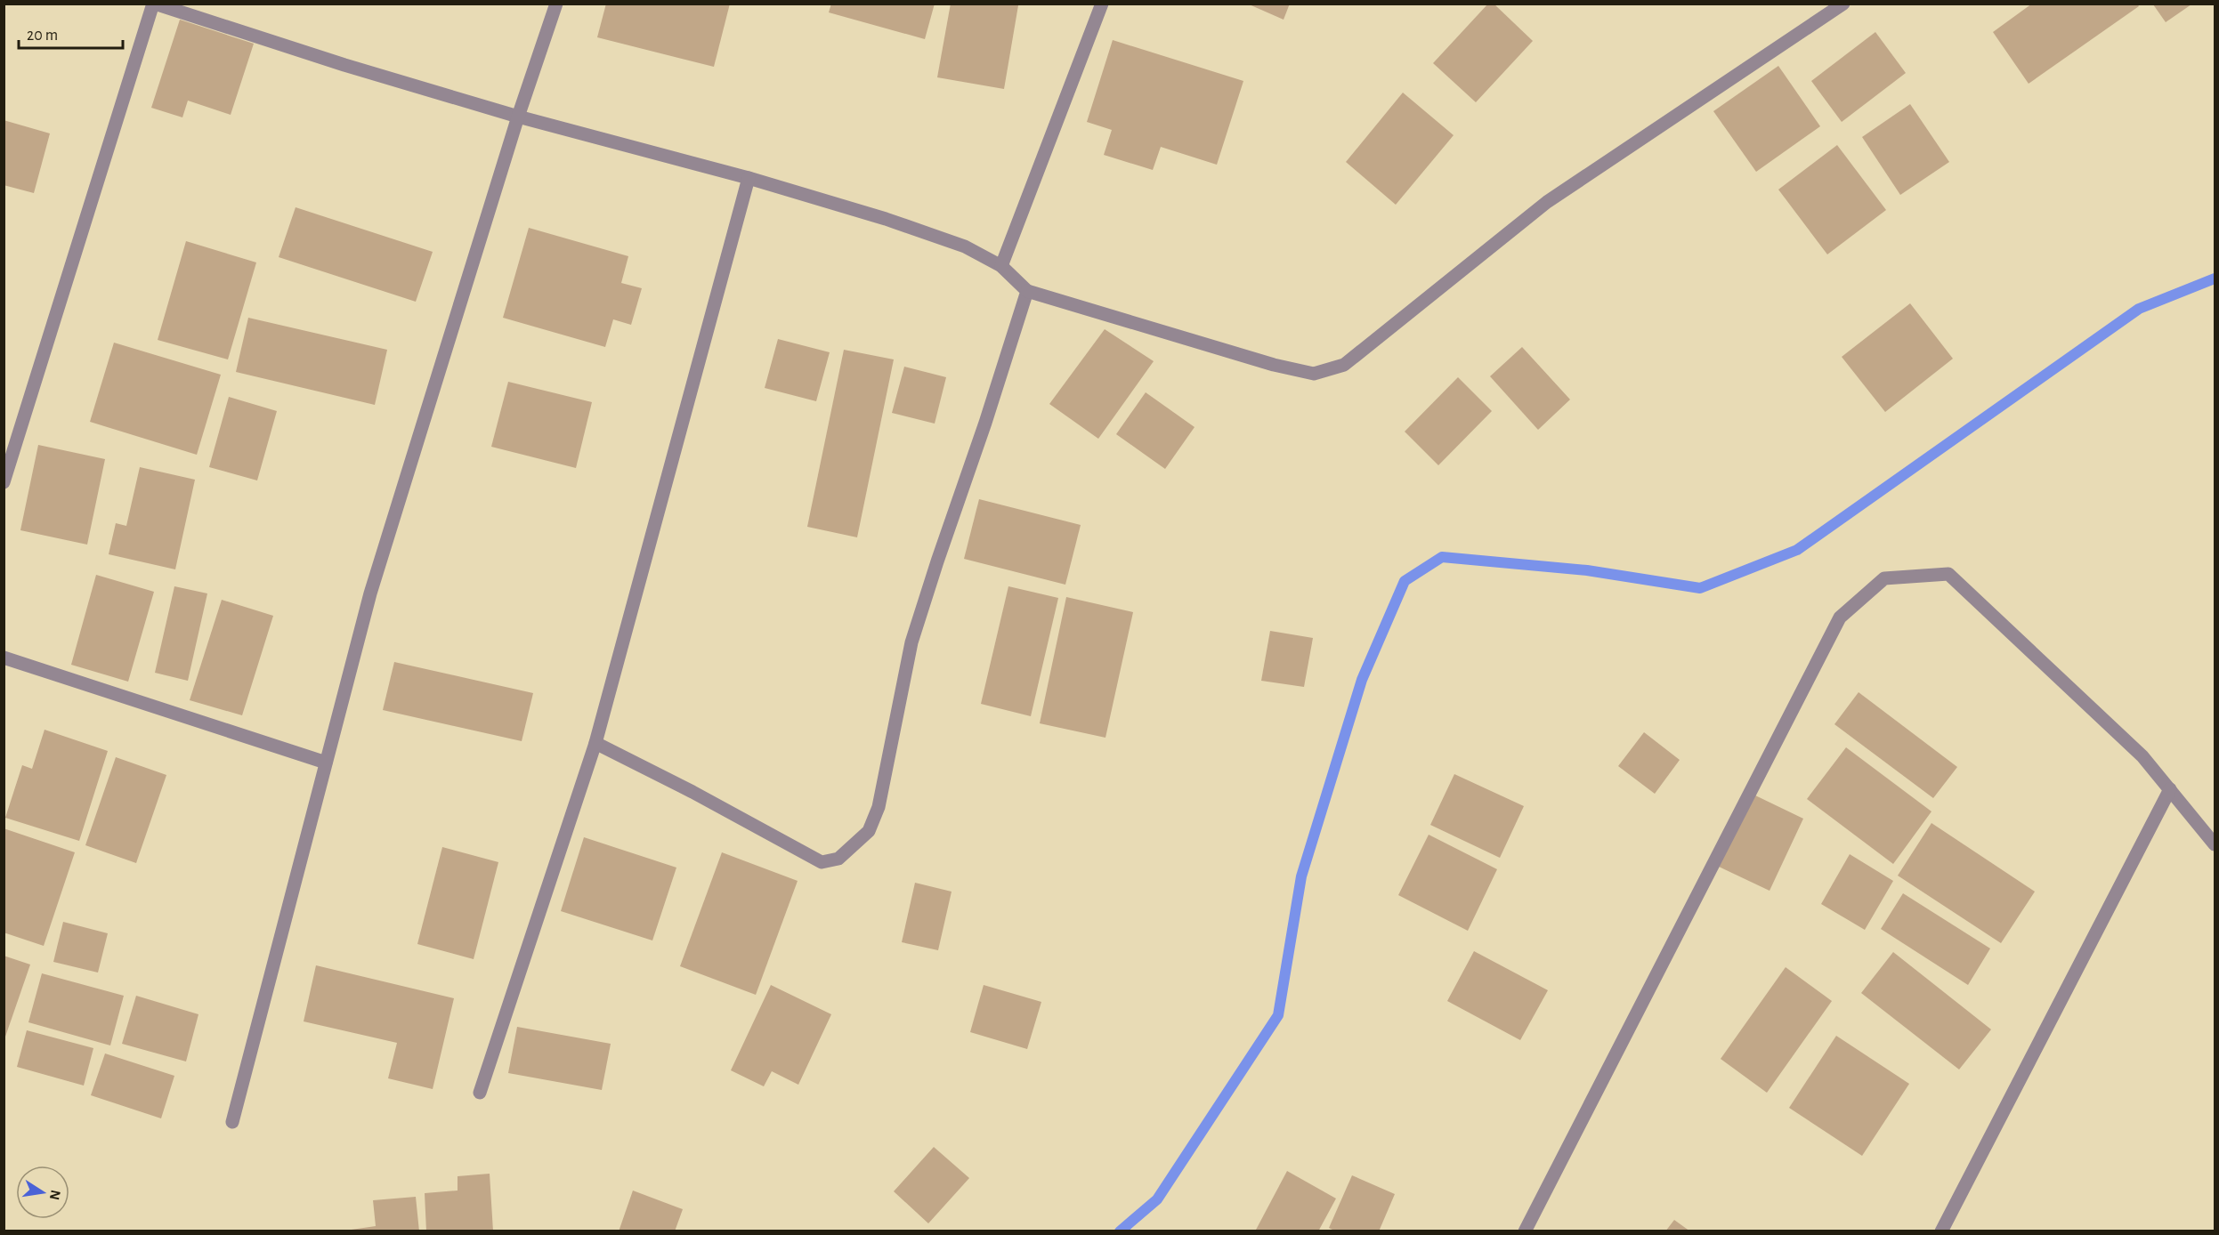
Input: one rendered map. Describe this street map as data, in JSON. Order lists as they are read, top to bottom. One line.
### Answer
{"scale_bar":"20 m","north":"right"}
